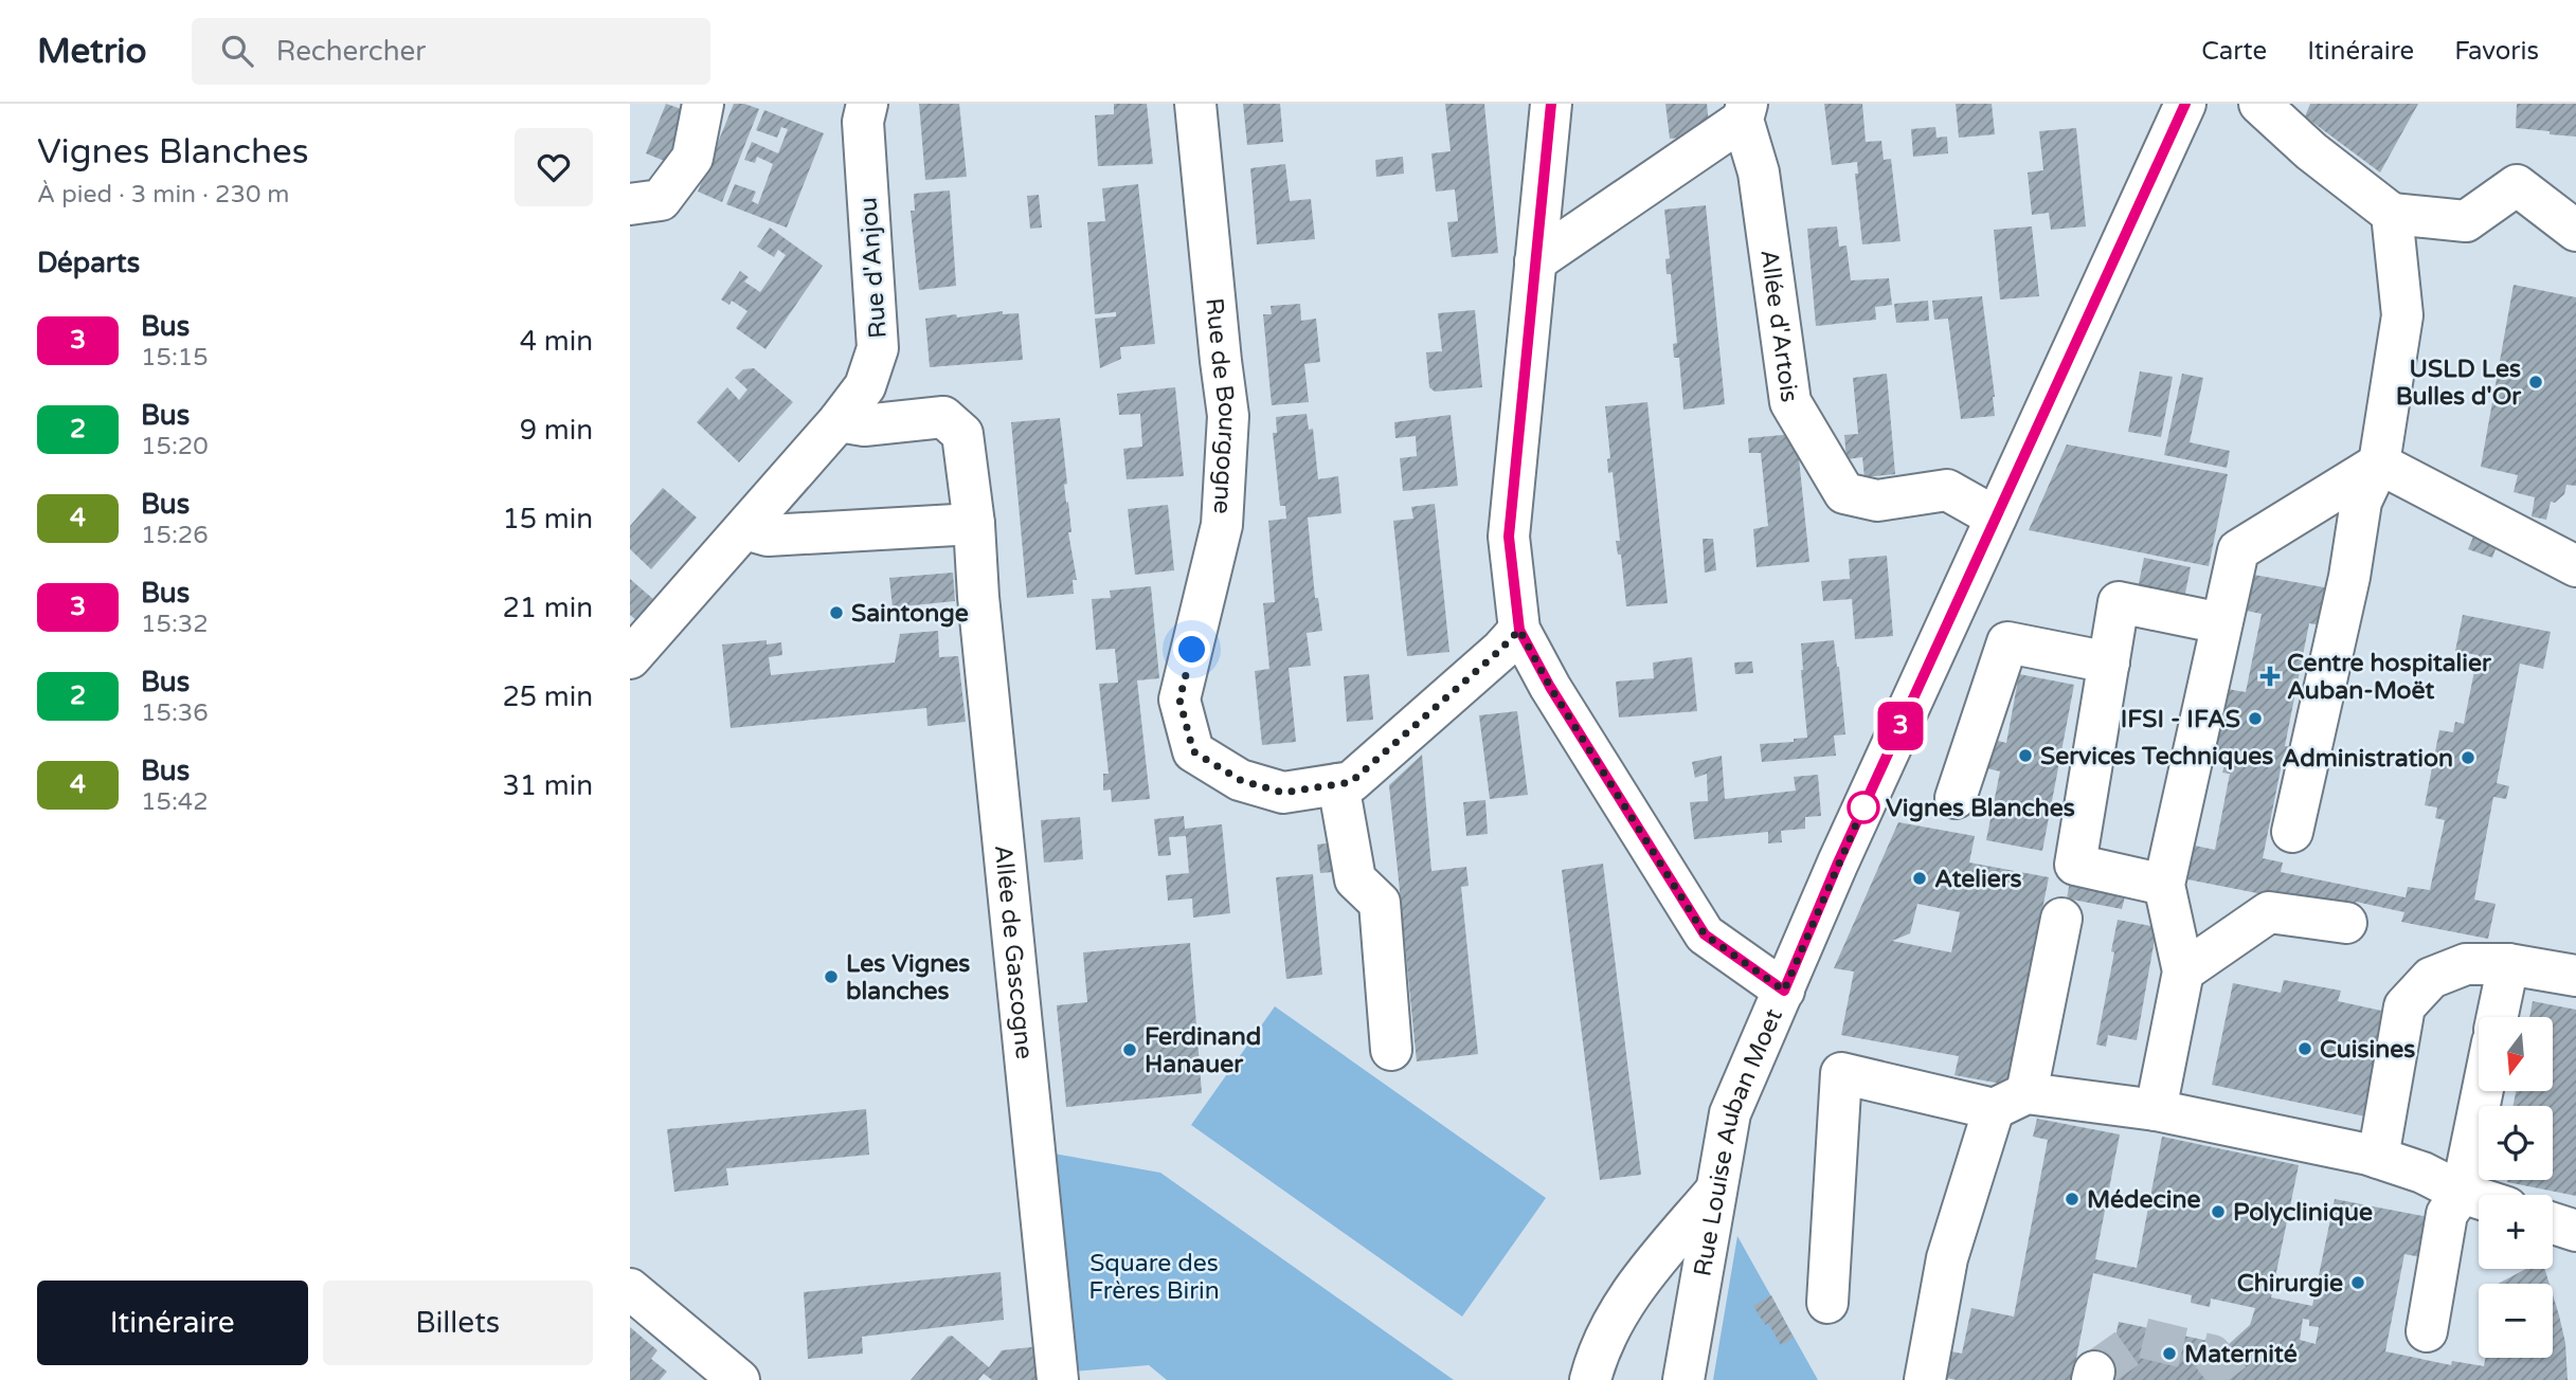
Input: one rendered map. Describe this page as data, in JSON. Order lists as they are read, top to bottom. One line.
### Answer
{"streets":{"street":["Rue d'Anjou","Allée d'Artois","Rue de Bourgogne","Allée de Gascogne","Rue Louise Auban Moet"]},"crossings":[["Rue d'Anjou","Allée de Gascogne"],["Allée d'Artois","Rue Louise Auban Moet"]],"parks":["Square des Frères Birin"],"places":{"other":["USLD Les Bulles d'Or","Saintonge","IFSI - IFAS","Services Techniques","Administration","Vignes Blanches","Ateliers","Les Vignes blanches","Cuisines","Ferdinand Hanauer","Médecine","Polyclinique","Chirurgie","Maternité"],"health":["Centre hospitalier Auban-Moët"]},"lines":["bus line 3"],"north":"bottom","page":{"header":"Metrio","search":"Rechercher","nav":["Carte","Itinéraire","Favoris"],"heading":[["Vignes Blanches","À pied · 3 min · 230 m"],"Départs"],"on_map":"3","list":[{"mark":"3","name":"Bus","note":"15:15","value":"4 min"},{"mark":"2","name":"Bus","note":"15:20","value":"9 min"},{"mark":"4","name":"Bus","note":"15:26","value":"15 min"},{"mark":"3","name":"Bus","note":"15:32","value":"21 min"},{"mark":"2","name":"Bus","note":"15:36","value":"25 min"},{"mark":"4","name":"Bus","note":"15:42","value":"31 min"}],"map_buttons":["+","−"],"buttons":["Itinéraire","Billets"]}}
